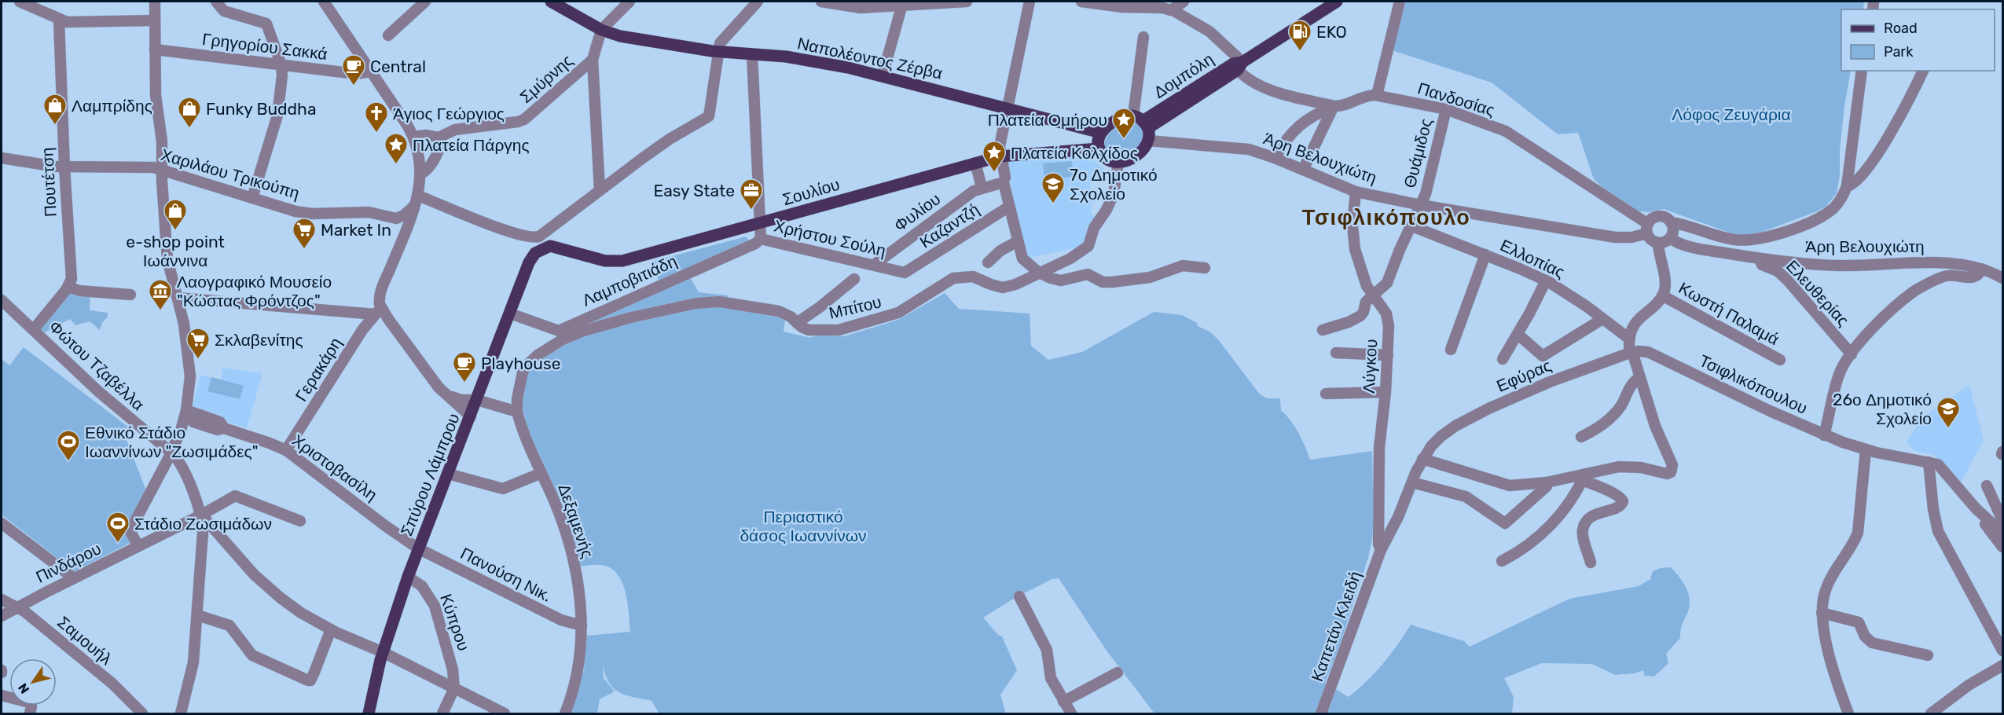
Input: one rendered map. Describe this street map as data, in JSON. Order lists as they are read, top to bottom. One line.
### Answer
{"streets":{"main road":["Ναπολέοντος Ζέρβα","Δομπόλη","Σουλίου","Σπύρου Λάμπρου"],"street":["Γρηγορίου Σακκά","Σμύρνης","Πανδοσίας","Θυάμιδος","Άρη Βελουχιώτη","Χαριλάου Τρικούπη","Πουτέτση","Φυλίου","Καζαντζή","Χρήστου Σούλη","Ελλοπίας","Λαμποβιτιάδη","Ελευθερίας","Μπίτου","Κωστή Παλαμά","Φώτου Τζαβέλλα","Λύγκου","Γερακάρη","Εφύρας","Τσιφλικόπουλου","Χριστοβασίλη","Δεξαμενής","Πινδάρου","Πανούση Νικ.","Κύπρου","Καπετάν Κλειδή","Σαμουήλ"]},"crossings":[["Ναπολέοντος Ζέρβα","Δομπόλη"],["Ναπολέοντος Ζέρβα","Άρη Βελουχιώτη"],["Ναπολέοντος Ζέρβα","Σουλίου"],["Ναπολέοντος Ζέρβα","Χρήστου Σούλη"],["Ναπολέοντος Ζέρβα","Μπίτου"],["Δομπόλη","Πανδοσίας"],["Δομπόλη","Άρη Βελουχιώτη"],["Δομπόλη","Σουλίου"],["Δομπόλη","Μπίτου"],["Πανδοσίας","Θυάμιδος"],["Πανδοσίας","Άρη Βελουχιώτη"],["Θυάμιδος","Άρη Βελουχιώτη"],["Θυάμιδος","Ελλοπίας"],["Θυάμιδος","Λύγκου"],["Άρη Βελουχιώτη","Σουλίου"],["Άρη Βελουχιώτη","Ελευθερίας"],["Άρη Βελουχιώτη","Μπίτου"],["Άρη Βελουχιώτη","Λύγκου"],["Χαριλάου Τρικούπη","Πουτέτση"],["Σουλίου","Χρήστου Σούλη"],["Σουλίου","Μπίτου"],["Φυλίου","Χρήστου Σούλη"],["Καζαντζή","Χρήστου Σούλη"],["Χρήστου Σούλη","Λαμποβιτιάδη"],["Λαμποβιτιάδη","Σπύρου Λάμπρου"],["Μπίτου","Δεξαμενής"],["Φώτου Τζαβέλλα","Πινδάρου"],["Λύγκου","Εφύρας"],["Λύγκου","Καπετάν Κλειδή"],["Γερακάρη","Χριστοβασίλη"],["Εφύρας","Τσιφλικόπουλου"],["Εφύρας","Καπετάν Κλειδή"],["Χριστοβασίλη","Σπύρου Λάμπρου"],["Χριστοβασίλη","Πανούση Νικ."],["Σπύρου Λάμπρου","Πανούση Νικ."],["Σπύρου Λάμπρου","Κύπρου"],["Δεξαμενής","Πανούση Νικ."],["Πινδάρου","Σαμουήλ"]],"districts":["Τσιφλικόπουλο"],"parks":["Λόφος Ζευγάρια","Περιαστικό δάσος Ιωαννίνων"],"places":{"fuel station":["EKO"],"cafe":["Central","Playhouse"],"shop":["Λαμπρίδης","Funky Buddha","e-shop point Ιωάννινα"],"church":["Άγιος Γεώργιος"],"place":["Πλατεία Ομήρου","Πλατεία Πάργης","Πλατεία Κολχίδος"],"school or university":["7ο Δημοτικό Σχολείο","26ο Δημοτικό Σχολείο"],"office":["Easy State"],"supermarket":["Market In","Σκλαβενίτης"],"museum":["Λαογραφικό Μουσείο \"Κώστας Φρόντζος\""],"sports":["Εθνικό Στάδιο Ιωαννίνων \"Ζωσιμάδες\"","Στάδιο Ζωσιμάδων"]},"legend":["Road","Park"],"north":"bottom left"}
